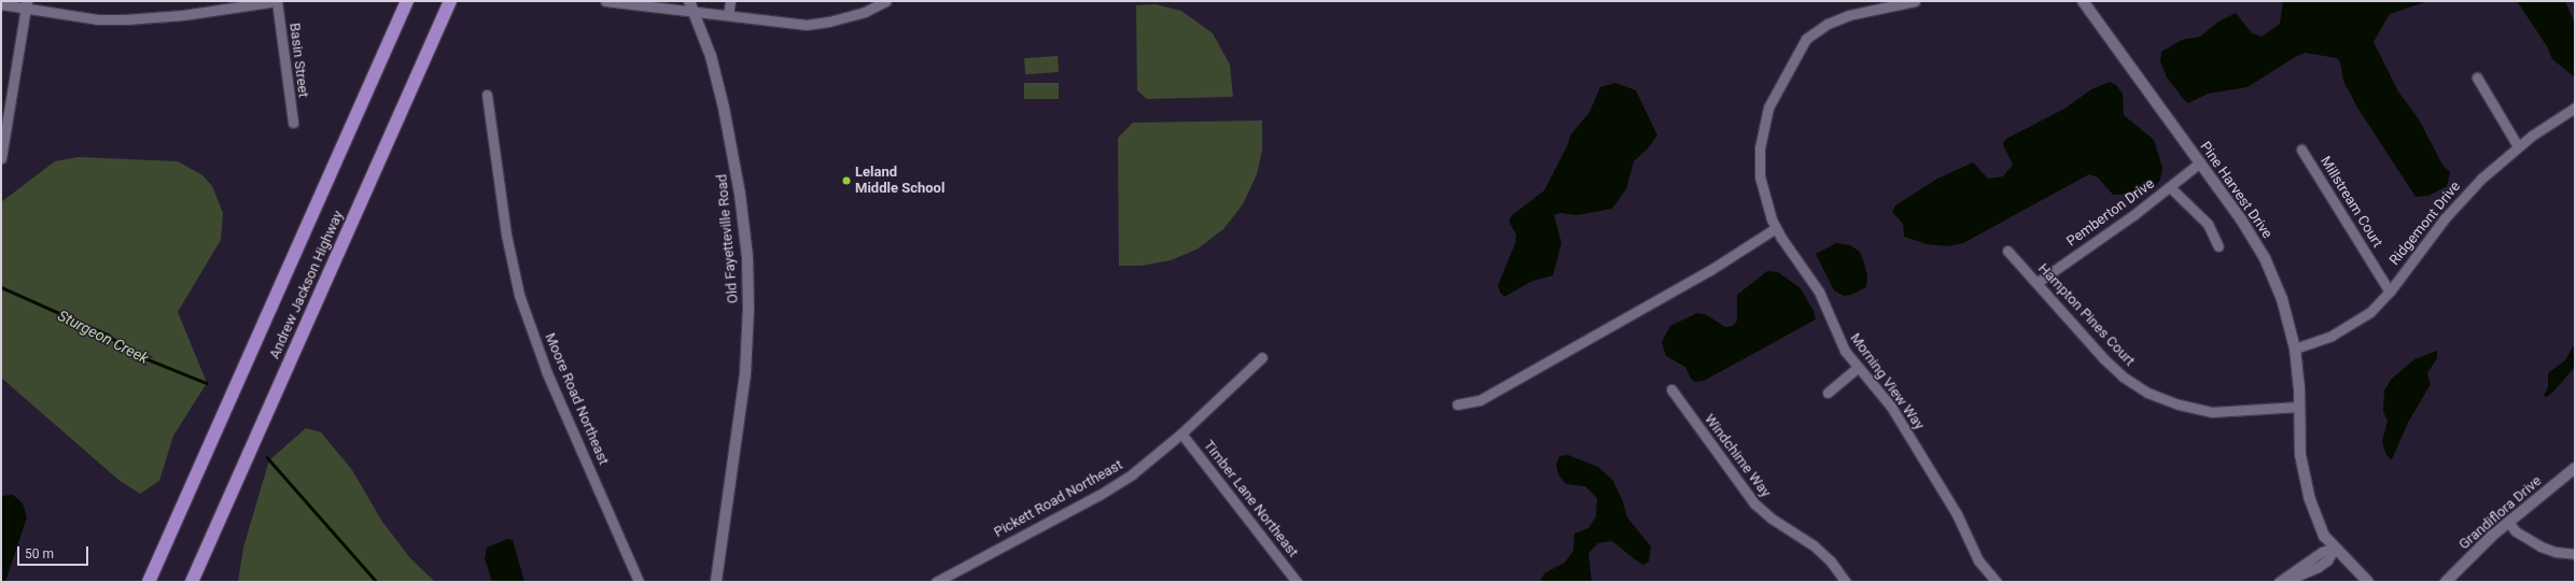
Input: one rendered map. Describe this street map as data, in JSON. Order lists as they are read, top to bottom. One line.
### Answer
{"streets":{"highway":["Andrew Jackson Highway"],"street":["Basin Street","Pine Harvest Drive","Millstream Court","Pemberton Drive","Ridgemont Drive","Old Fayetteville Road","Hampton Pines Court","Morning View Way","Moore Road Northeast","Windchime Way","Pickett Road Northeast","Timber Lane Northeast","Grandiflora Drive"]},"crossings":[["Pine Harvest Drive","Pemberton Drive"],["Pine Harvest Drive","Ridgemont Drive"],["Pine Harvest Drive","Hampton Pines Court"],["Millstream Court","Ridgemont Drive"],["Pemberton Drive","Hampton Pines Court"],["Pickett Road Northeast","Timber Lane Northeast"]],"water":["Sturgeon Creek"],"places":["Leland Middle School"],"scale_bar":"50 m"}
